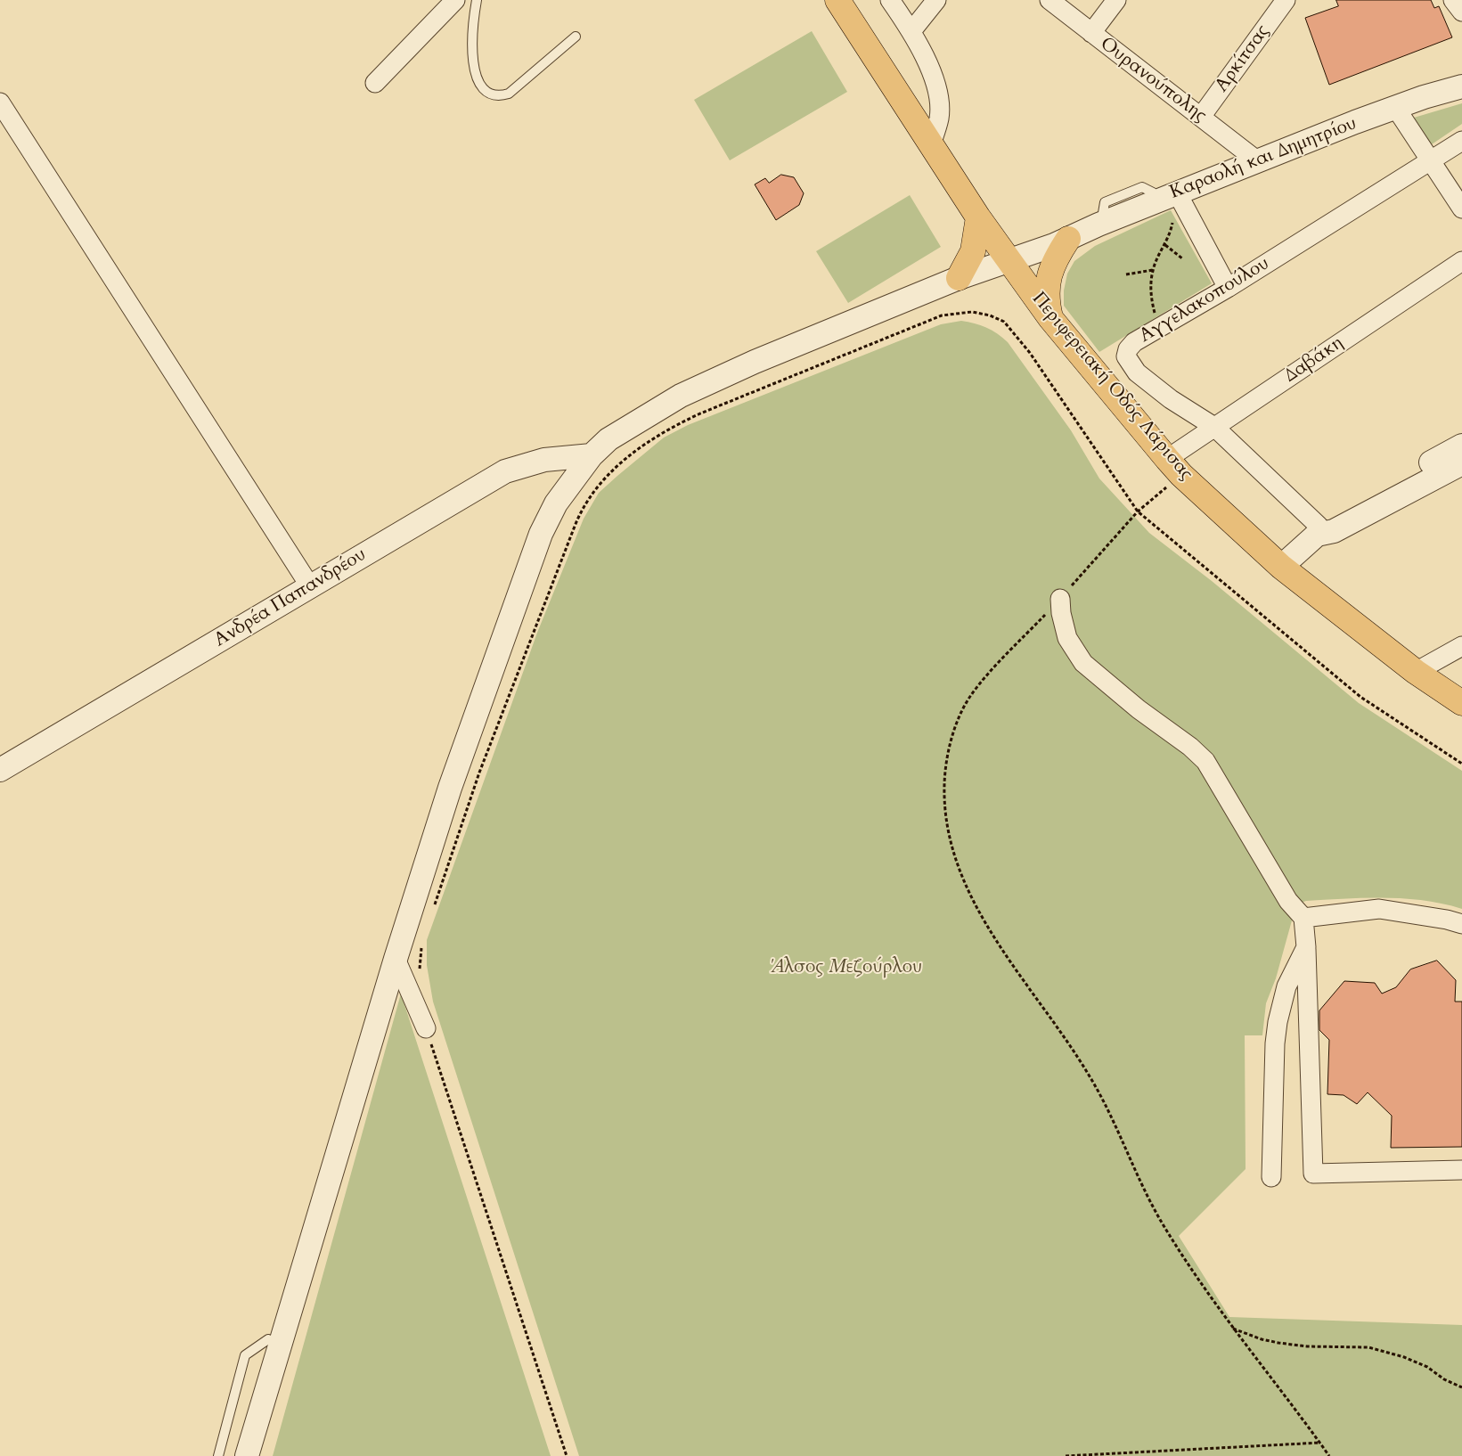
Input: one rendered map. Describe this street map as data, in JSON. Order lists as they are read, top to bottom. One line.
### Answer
{"streets":{"highway":["Περιφερειακή Οδός Λάρισας"],"street":["Αρκίτσας","Ουρανούπολης","Καραολή και Δημητρίου","Αγγελακοπούλου","Δαβάκη","Ανδρέα Παπανδρέου"]},"crossings":[["Αρκίτσας","Ουρανούπολης"],["Ουρανούπολης","Καραολή και Δημητρίου"],["Καραολή και Δημητρίου","Περιφερειακή Οδός Λάρισας"],["Καραολή και Δημητρίου","Ανδρέα Παπανδρέου"],["Αγγελακοπούλου","Δαβάκη"],["Δαβάκη","Περιφερειακή Οδός Λάρισας"]],"parks":["Άλσος Μεζούρλου"]}
